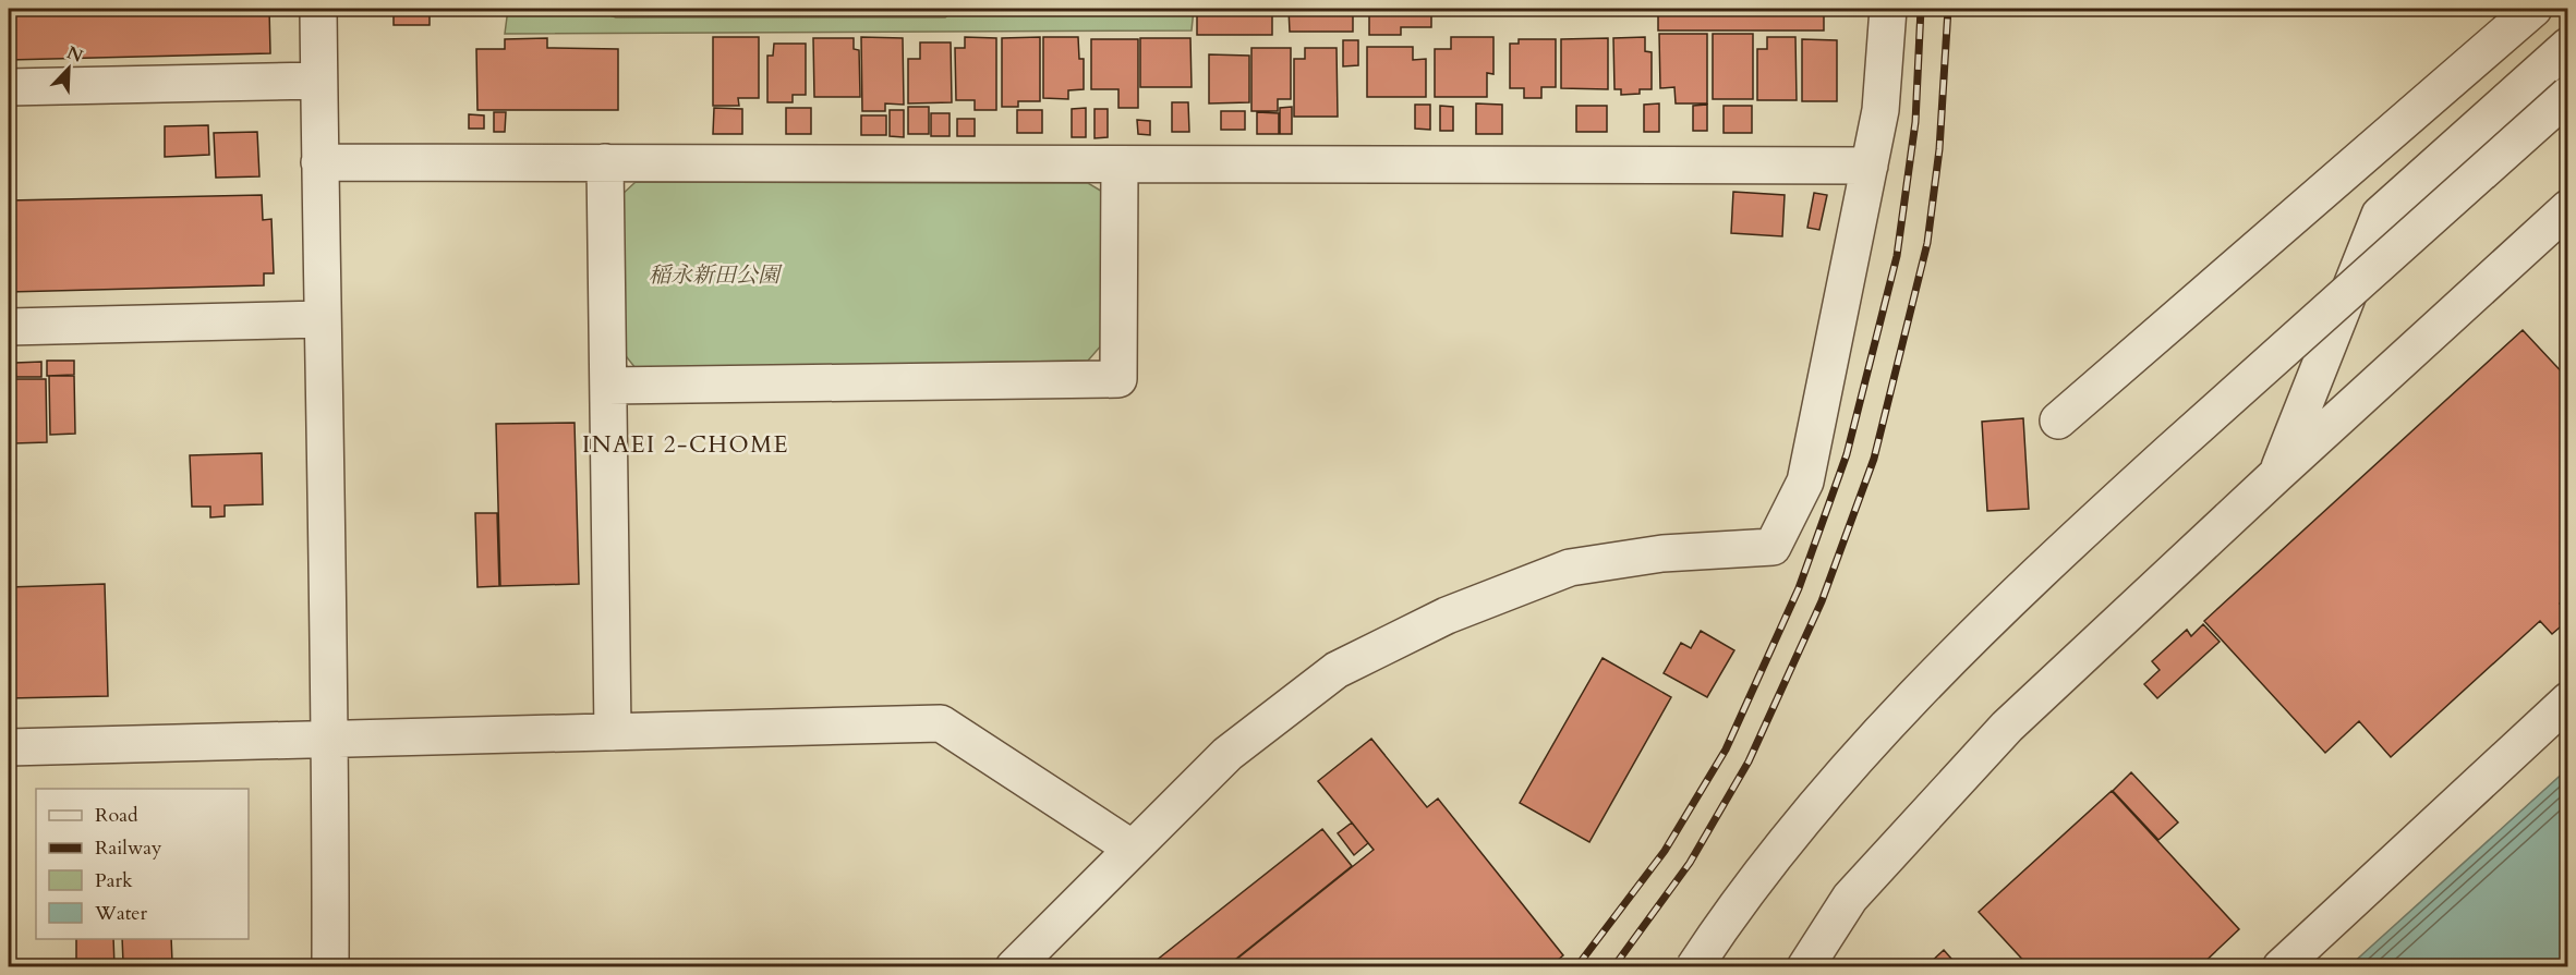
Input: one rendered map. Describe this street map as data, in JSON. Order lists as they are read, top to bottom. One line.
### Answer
{"districts":["INAEI 2-CHOME"],"parks":["稲永新田公園"],"legend":["Road","Railway","Park","Water"],"north":"top right"}
